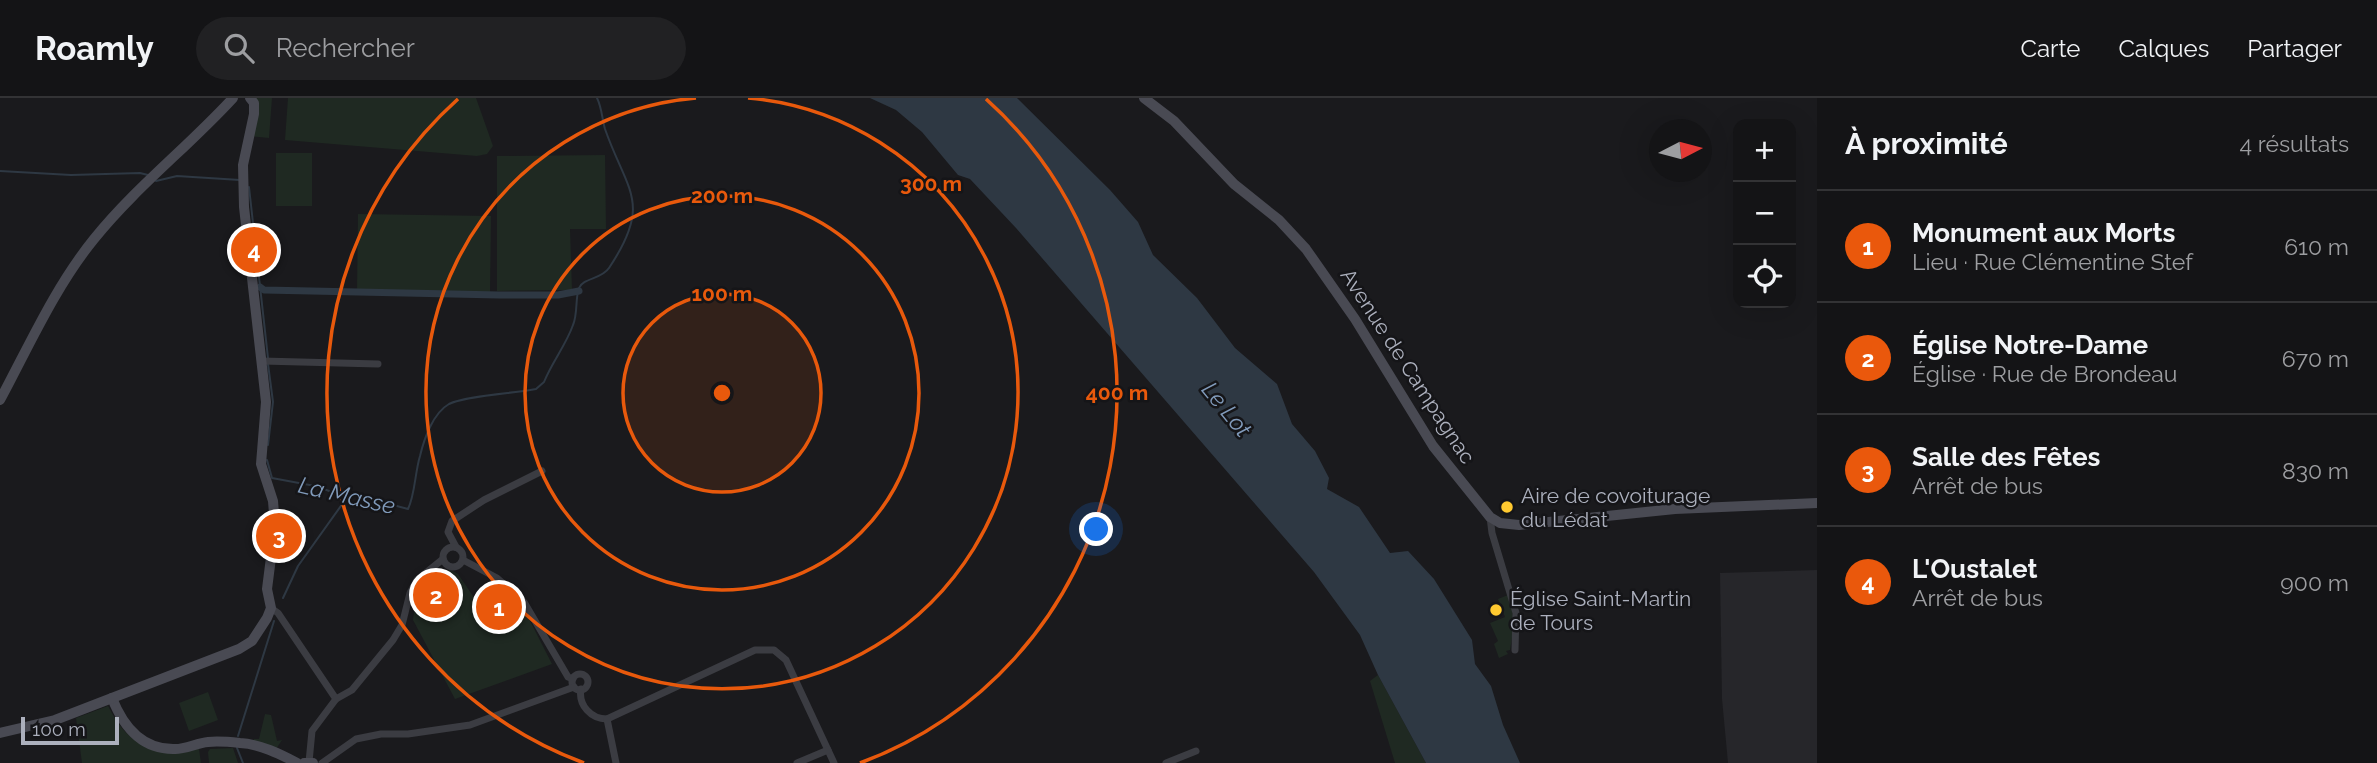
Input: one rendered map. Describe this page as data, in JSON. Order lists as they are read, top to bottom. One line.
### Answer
{"streets":{"street":["Avenue de Campagnac"]},"water":["Le Lot","La Masse"],"places":["Aire de covoiturage du Lédat","Église Saint-Martin de Tours"],"scale_bar":"100 m","north":"right","page":{"header":"Roamly","search":"Rechercher","nav":["Carte","Calques","Partager"],"heading":["À proximité","4 résultats"],"map_buttons":["+","−"],"list":[{"mark":"1","name":"Monument aux Morts","note":"Lieu · Rue Clémentine Stef","value":"610 m"},{"mark":"2","name":"Église Notre-Dame","note":"Église · Rue de Brondeau","value":"670 m"},{"mark":"3","name":"Salle des Fêtes","note":"Arrêt de bus","value":"830 m"},{"mark":"4","name":"L'Oustalet","note":"Arrêt de bus","value":"900 m"}],"pins":["4","3","2","1"],"scale":"100 m"},"rings":["300 m","200 m","100 m","400 m"]}
